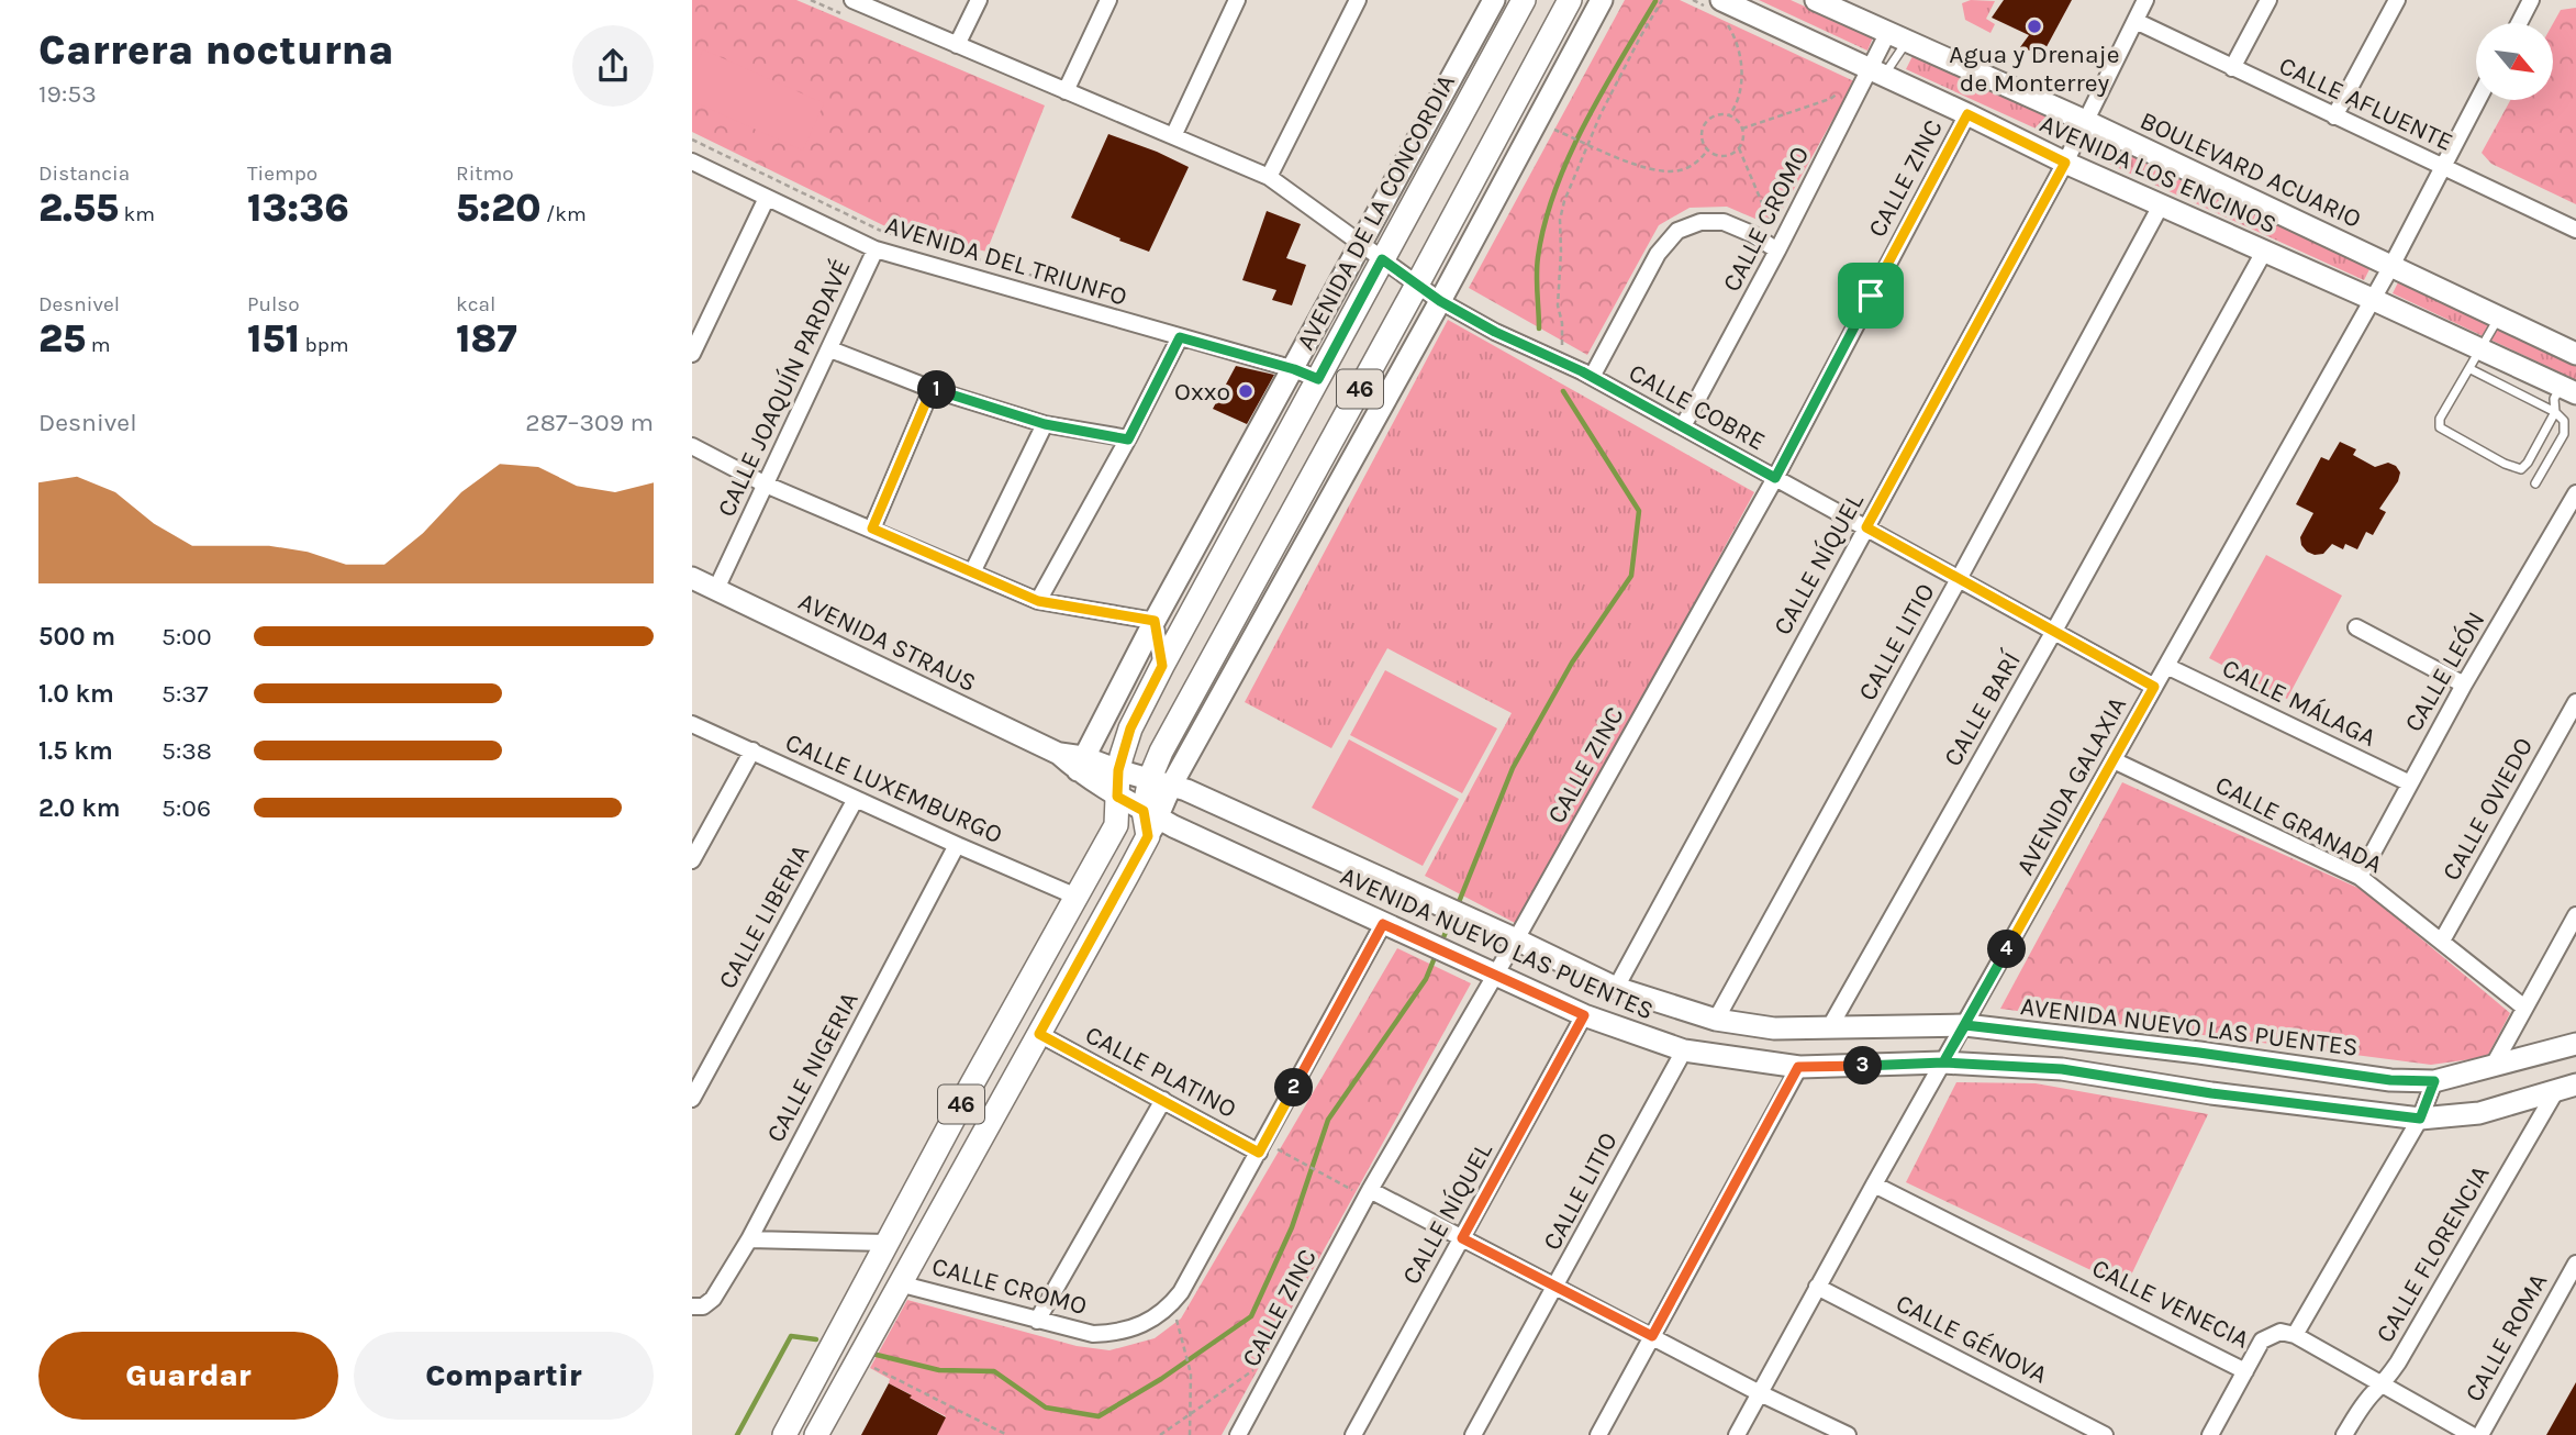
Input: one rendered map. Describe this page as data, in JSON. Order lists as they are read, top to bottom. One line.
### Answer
{"streets":{"main road":["AVENIDA DE LA CONCORDIA","46"],"street":["CALLE AFLUENTE","BOULEVARD ACUARIO","AVENIDA LOS ENCINOS","CALLE ZINC","CALLE CROMO","AVENIDA DEL TRIUNFO","CALLE JOAQUÍN PARDAVÉ","CALLE COBRE","CALLE NÍQUEL","AVENIDA STRAUS","CALLE LITIO","CALLE LEÓN","CALLE MÁLAGA","CALLE BARÍ","AVENIDA GALAXIA","CALLE LUXEMBURGO","CALLE OVIEDO","CALLE GRANADA","CALLE LIBERIA","AVENIDA NUEVO LAS PUENTES","CALLE NIGERIA","CALLE PLATINO","CALLE FLORENCIA","CALLE VENECIA","CALLE ROMA","CALLE GÉNOVA"]},"crossings":[["CALLE AFLUENTE","CALLE NÍQUEL"],["CALLE AFLUENTE","AVENIDA GALAXIA"],["BOULEVARD ACUARIO","CALLE CROMO"],["BOULEVARD ACUARIO","CALLE NÍQUEL"],["BOULEVARD ACUARIO","AVENIDA GALAXIA"],["AVENIDA LOS ENCINOS","CALLE ZINC"],["AVENIDA LOS ENCINOS","CALLE CROMO"],["AVENIDA LOS ENCINOS","CALLE NÍQUEL"],["AVENIDA LOS ENCINOS","CALLE LITIO"],["AVENIDA LOS ENCINOS","CALLE BARÍ"],["AVENIDA LOS ENCINOS","AVENIDA GALAXIA"],["CALLE ZINC","CALLE COBRE"],["CALLE ZINC","AVENIDA NUEVO LAS PUENTES"],["AVENIDA DE LA CONCORDIA","AVENIDA DEL TRIUNFO"],["AVENIDA DE LA CONCORDIA","CALLE COBRE"],["AVENIDA DE LA CONCORDIA","AVENIDA STRAUS"],["AVENIDA DE LA CONCORDIA","CALLE LUXEMBURGO"],["AVENIDA DE LA CONCORDIA","AVENIDA NUEVO LAS PUENTES"],["CALLE CROMO","46"],["CALLE CROMO","CALLE COBRE"],["CALLE CROMO","AVENIDA NUEVO LAS PUENTES"],["CALLE CROMO","CALLE PLATINO"],["AVENIDA DEL TRIUNFO","CALLE JOAQUÍN PARDAVÉ"],["CALLE JOAQUÍN PARDAVÉ","AVENIDA STRAUS"],["46","CALLE COBRE"],["46","AVENIDA NUEVO LAS PUENTES"],["46","CALLE PLATINO"],["CALLE COBRE","CALLE NÍQUEL"],["CALLE COBRE","CALLE LITIO"],["CALLE COBRE","CALLE BARÍ"],["CALLE COBRE","AVENIDA GALAXIA"],["CALLE NÍQUEL","AVENIDA NUEVO LAS PUENTES"],["AVENIDA STRAUS","AVENIDA NUEVO LAS PUENTES"],["CALLE LITIO","AVENIDA NUEVO LAS PUENTES"],["CALLE LEÓN","CALLE MÁLAGA"],["CALLE LEÓN","CALLE GRANADA"],["CALLE MÁLAGA","AVENIDA GALAXIA"],["CALLE BARÍ","AVENIDA NUEVO LAS PUENTES"],["AVENIDA GALAXIA","CALLE GRANADA"],["AVENIDA GALAXIA","AVENIDA NUEVO LAS PUENTES"],["AVENIDA GALAXIA","CALLE VENECIA"],["AVENIDA GALAXIA","CALLE GÉNOVA"],["CALLE LUXEMBURGO","CALLE LIBERIA"],["CALLE LUXEMBURGO","CALLE NIGERIA"],["CALLE OVIEDO","CALLE GRANADA"],["AVENIDA NUEVO LAS PUENTES","CALLE FLORENCIA"]],"places":["Agua y Drenaje de Monterrey","Oxxo"],"north":"bottom right","page":{"heading":["Carrera nocturna","19:53"],"stats":[["Distancia","2.55 km"],["Tiempo","13:36"],["Ritmo","5:20 /km"],["Desnivel","25 m"],["Pulso","151 bpm"],["kcal","187"]],"pins":["1","4","3","2"],"chart":["Desnivel","287–309 m"],"list":[{"name":"500 m","note":"5:00"},{"name":"1.0 km","note":"5:37"},{"name":"1.5 km","note":"5:38"},{"name":"2.0 km","note":"5:06"}],"buttons":["Guardar","Compartir"]}}
